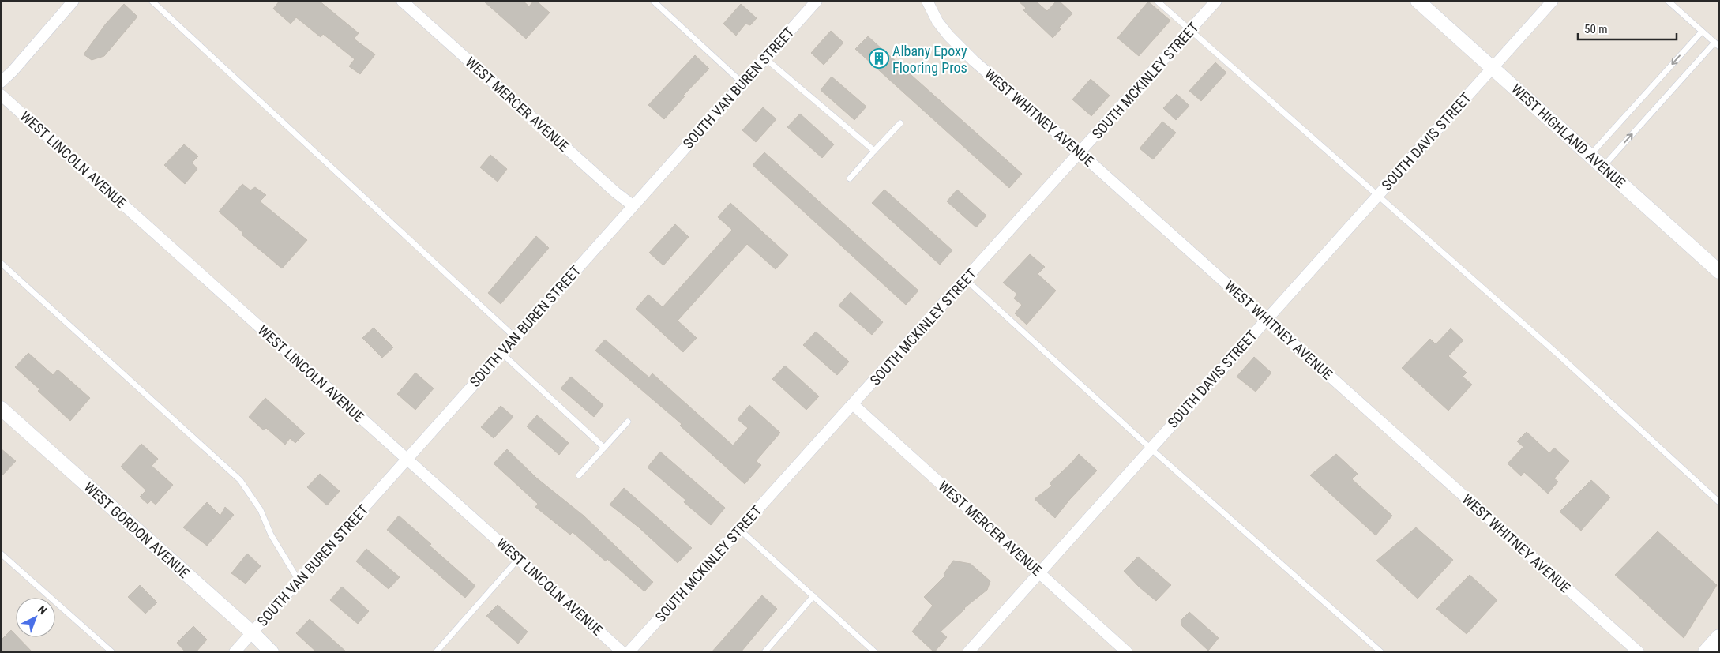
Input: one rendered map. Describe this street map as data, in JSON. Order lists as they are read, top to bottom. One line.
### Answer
{"streets":{"street":["SOUTH MCKINLEY STREET","SOUTH VAN BUREN STREET","WEST MERCER AVENUE","WEST WHITNEY AVENUE","WEST HIGHLAND AVENUE","SOUTH DAVIS STREET","WEST LINCOLN AVENUE","WEST GORDON AVENUE"]},"crossings":[["SOUTH MCKINLEY STREET","WEST MERCER AVENUE"],["SOUTH MCKINLEY STREET","WEST WHITNEY AVENUE"],["SOUTH VAN BUREN STREET","WEST MERCER AVENUE"],["SOUTH VAN BUREN STREET","WEST LINCOLN AVENUE"],["SOUTH VAN BUREN STREET","WEST GORDON AVENUE"],["WEST MERCER AVENUE","SOUTH DAVIS STREET"],["WEST WHITNEY AVENUE","SOUTH DAVIS STREET"],["WEST HIGHLAND AVENUE","SOUTH DAVIS STREET"]],"places":{"building":["Albany Epoxy Flooring Pros"]},"scale_bar":"50 m","north":"top right"}
